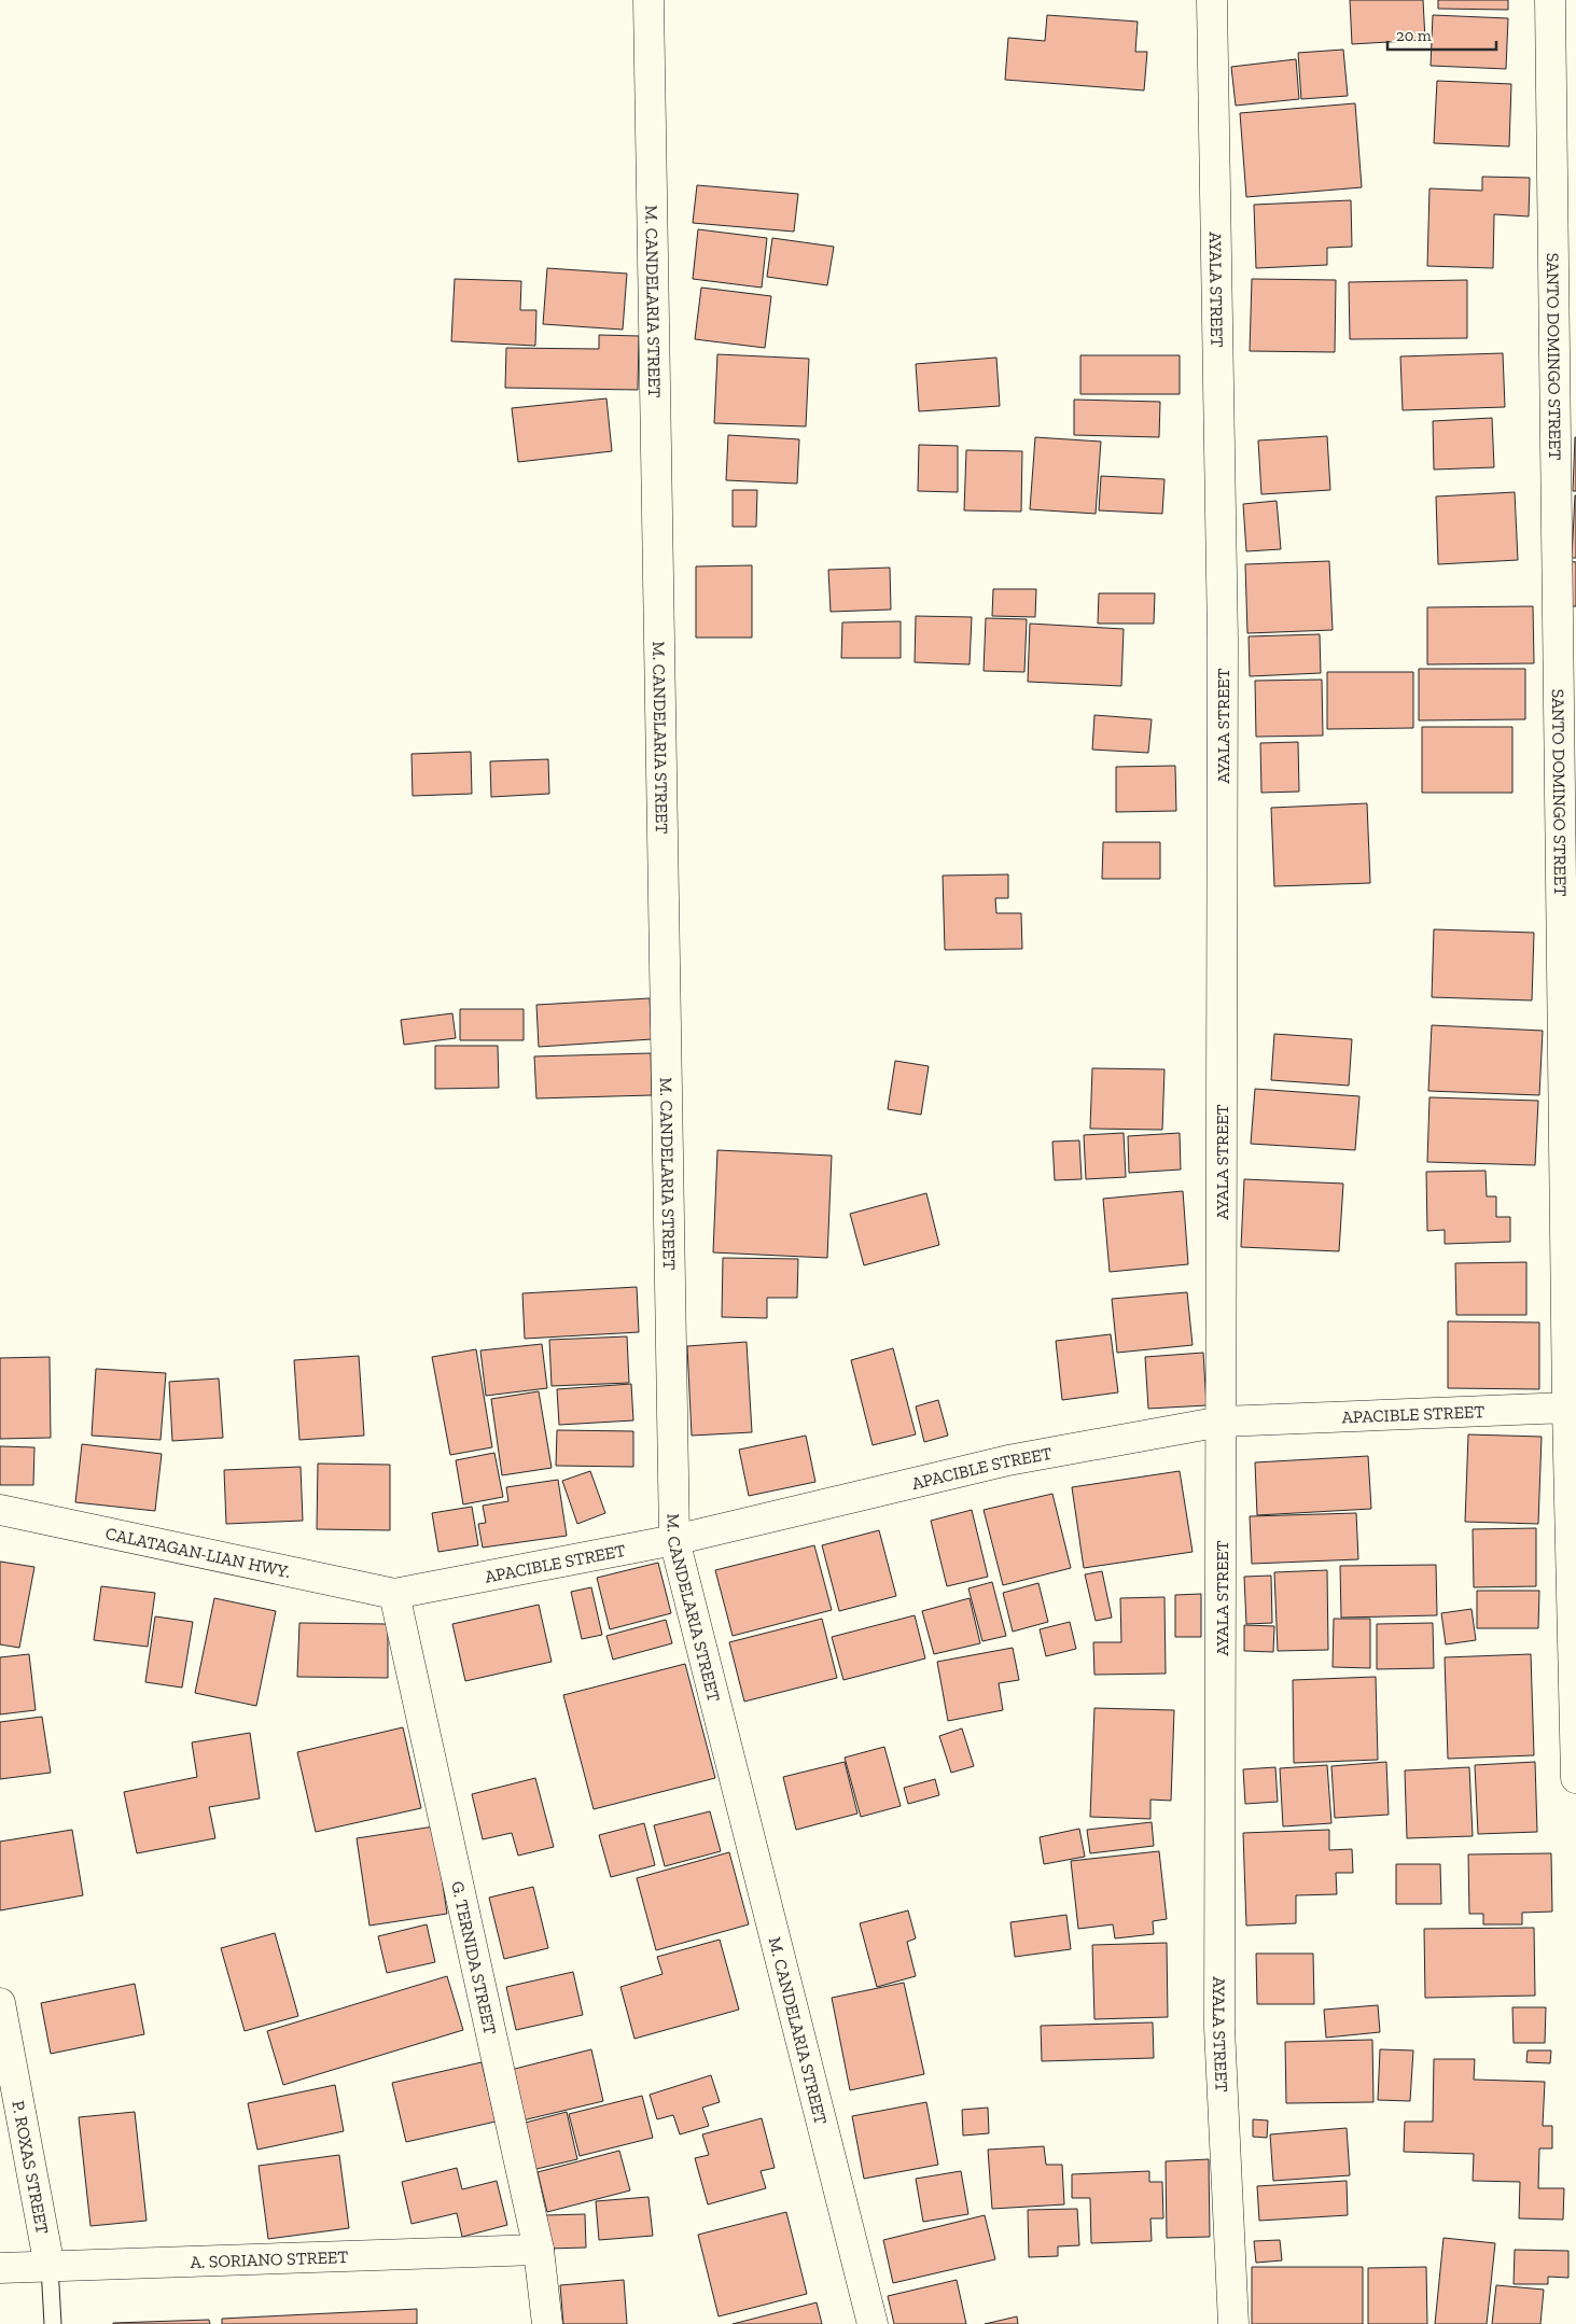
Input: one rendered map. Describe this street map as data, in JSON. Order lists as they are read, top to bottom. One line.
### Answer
{"streets":{"street":["AYALA STREET","M. CANDELARIA STREET","SANTO DOMINGO STREET","APACIBLE STREET","CALATAGAN-LIAN HWY.","G. TERNIDA STREET","P. ROXAS STREET","A. SORIANO STREET"]},"crossings":[["AYALA STREET","APACIBLE STREET"],["M. CANDELARIA STREET","APACIBLE STREET"],["SANTO DOMINGO STREET","APACIBLE STREET"],["APACIBLE STREET","CALATAGAN-LIAN HWY."],["APACIBLE STREET","G. TERNIDA STREET"],["CALATAGAN-LIAN HWY.","G. TERNIDA STREET"],["G. TERNIDA STREET","A. SORIANO STREET"],["P. ROXAS STREET","A. SORIANO STREET"]],"scale_bar":"20 m"}
